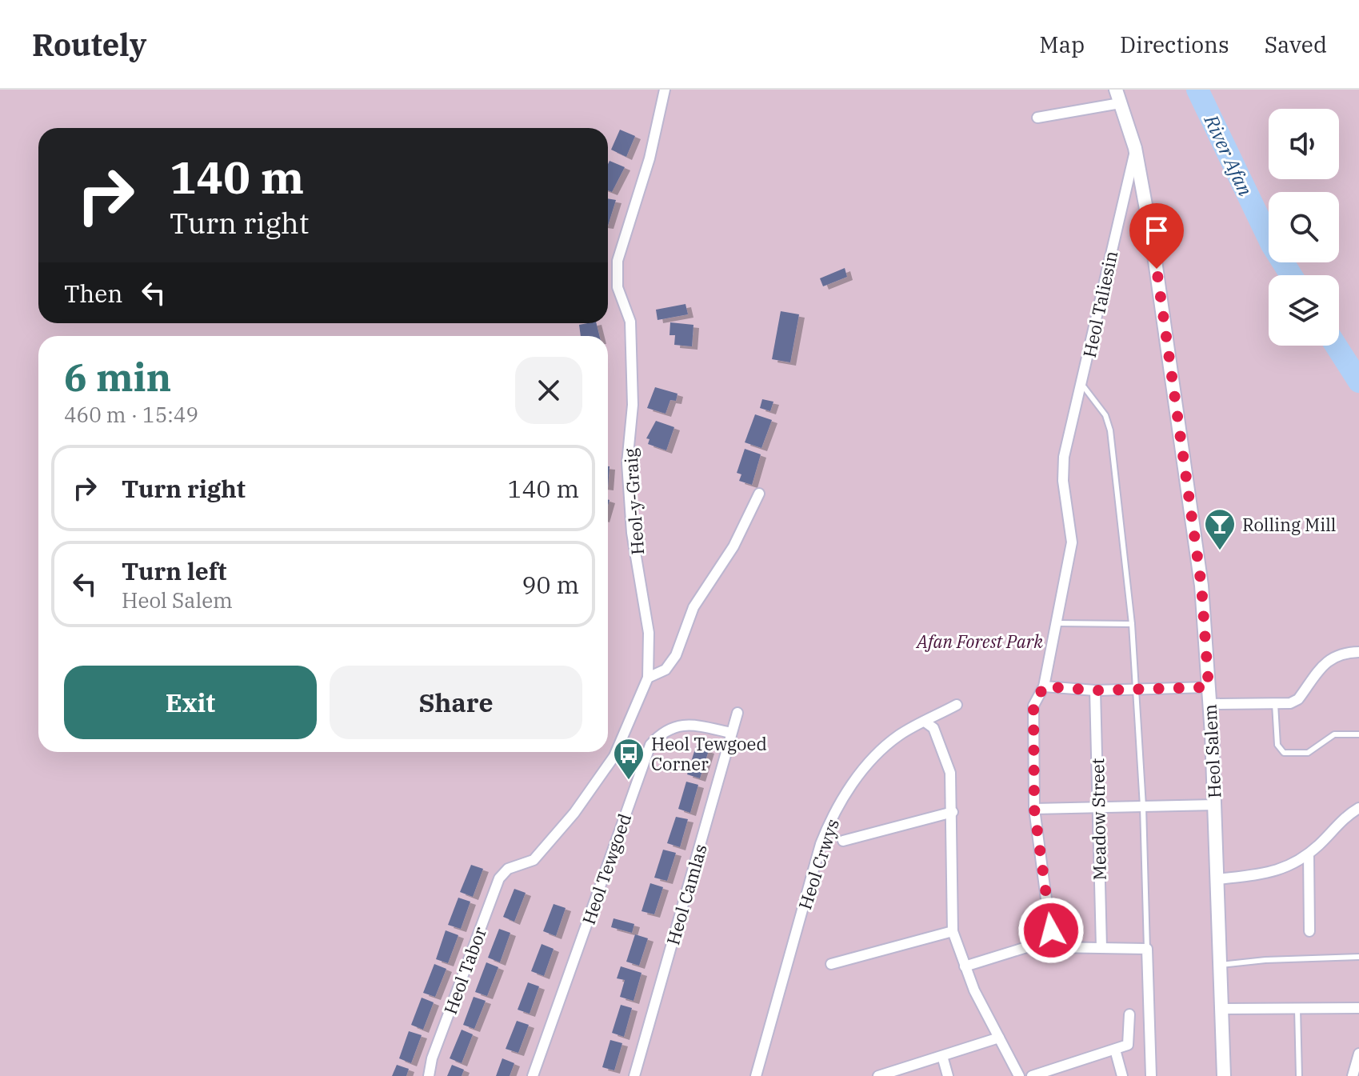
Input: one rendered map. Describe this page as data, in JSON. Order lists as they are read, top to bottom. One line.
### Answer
{"streets":{"main road":["Heol Salem"],"street":["Heol Taliesin","Heol-y-Graig","Meadow Street","Heol Crwys","Heol Tewgoed","Heol Camlas","Heol Tabor"]},"crossings":[["Heol Taliesin","Heol Salem"],["Heol Taliesin","Meadow Street"],["Heol-y-Graig","Heol Tabor"],["Heol Tewgoed","Heol Camlas"]],"water":["River Afan"],"parks":["Afan Forest Park"],"places":{"bar":["Rolling Mill"],"bus stop":["Heol Tewgoed Corner"]},"page":{"header":"Routely","nav":["Map","Directions","Saved"],"turn":["140 m","Turn right"],"then":"Then","heading":["6 min","460 m · 15:49"],"list":[{"name":"Turn right","value":"140 m"},{"name":"Turn left","note":"Heol Salem","value":"90 m"}],"buttons":["Exit","Share"]}}
